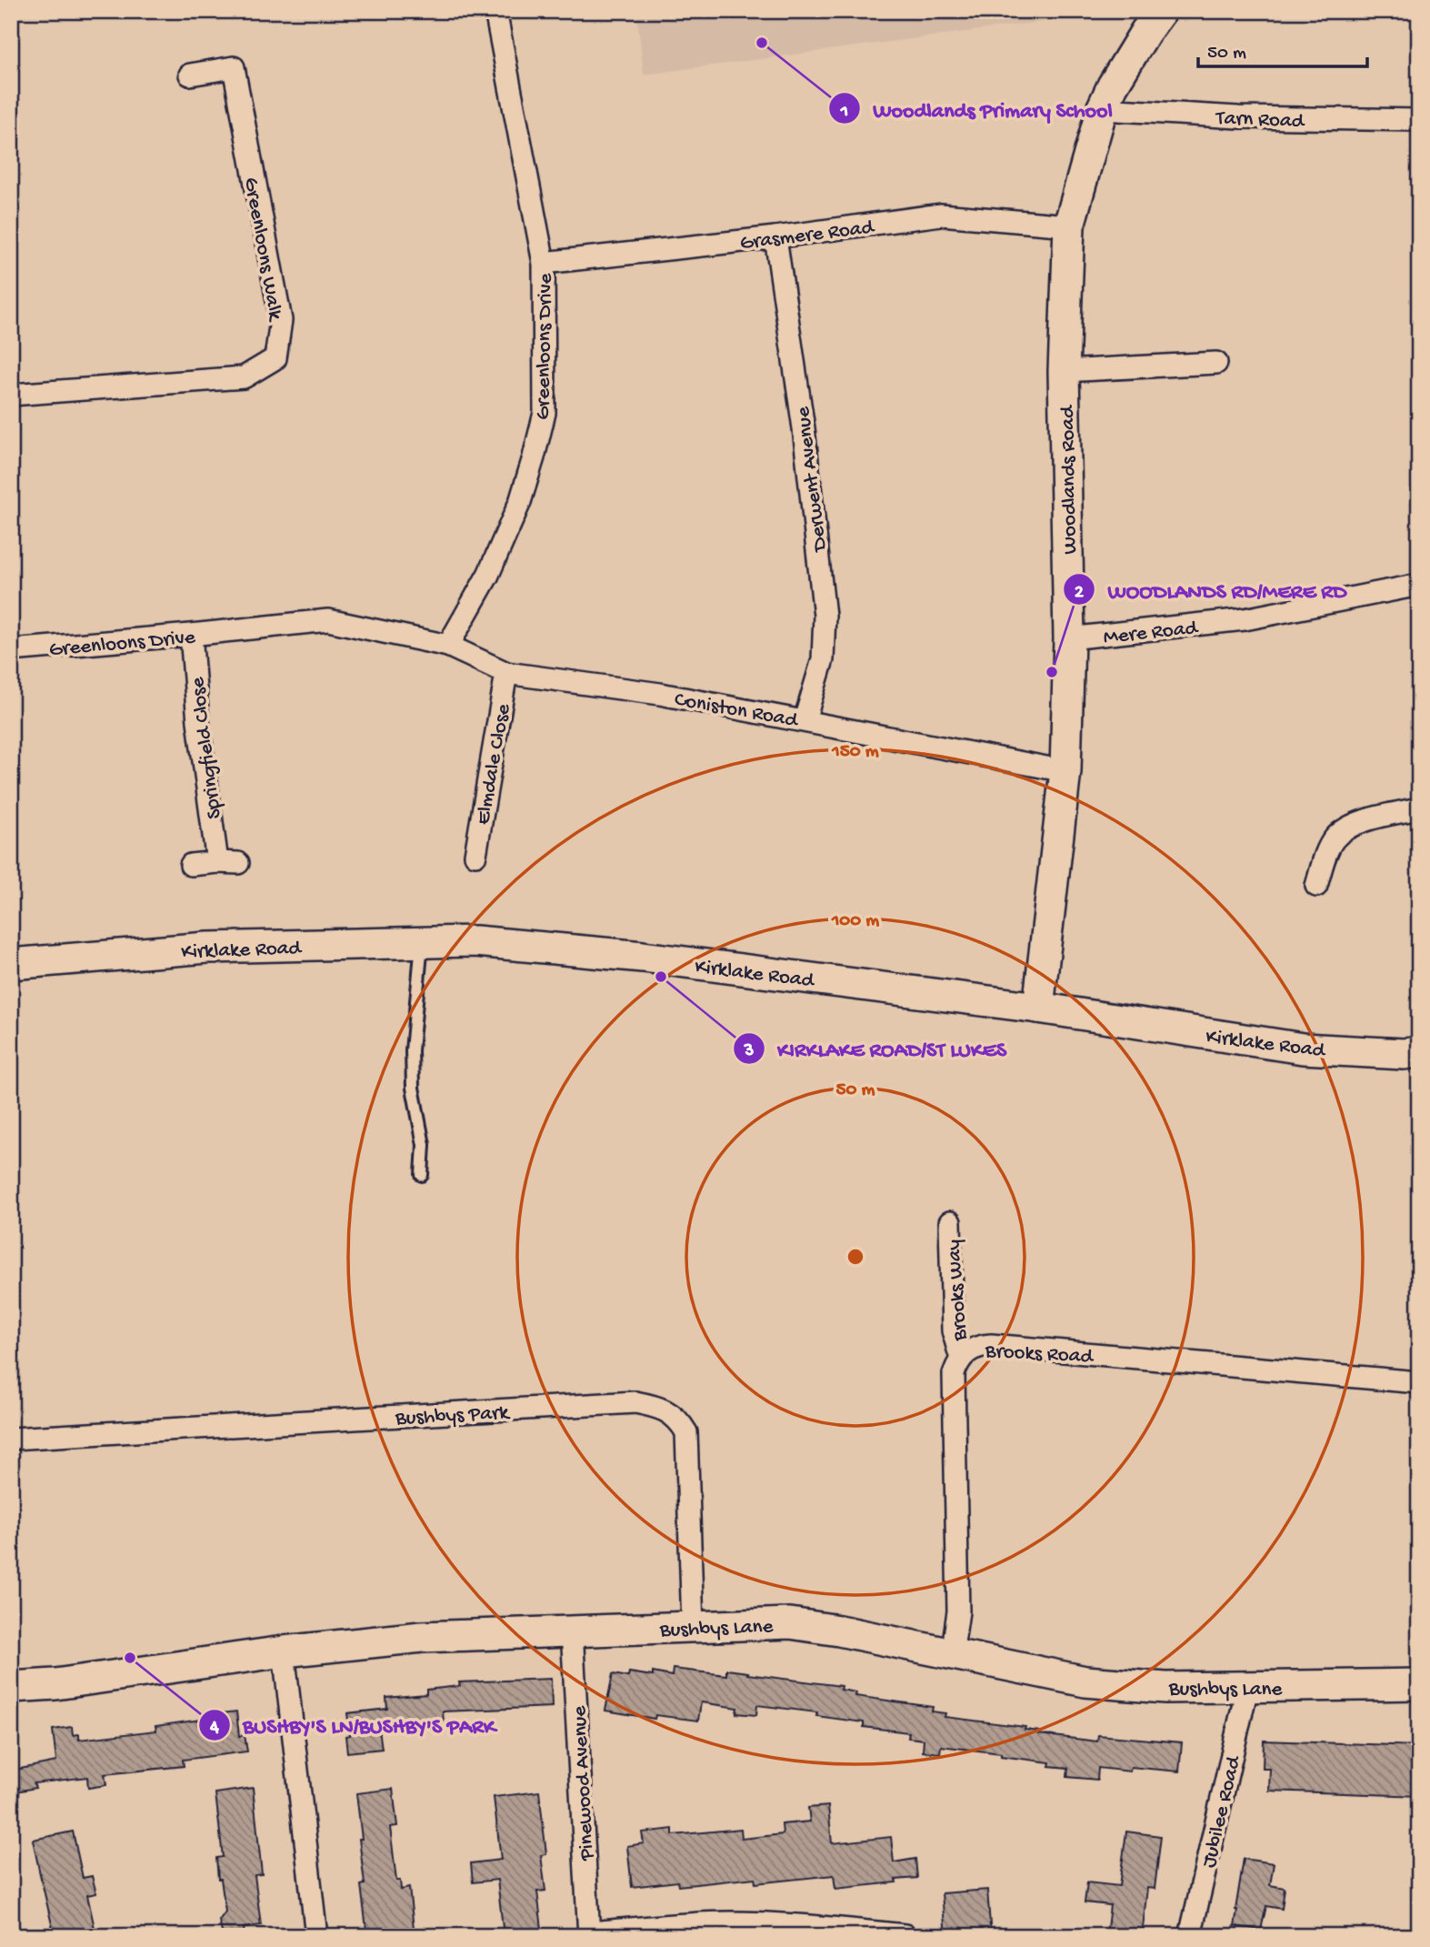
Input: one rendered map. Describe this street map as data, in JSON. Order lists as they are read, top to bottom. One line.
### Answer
{"streets":{"street":["Tarn Road","Grasmere Road","Greenloons Walk","Greenloons Drive","Derwent Avenue","Woodlands Road","Mere Road","Coniston Road","Springfield Close","Elmdale Close","Kirklake Road","Brooks Way","Brooks Road","Bushbys Park","Bushbys Lane","Pinewood Avenue","Jubilee Road"]},"crossings":[["Tarn Road","Woodlands Road"],["Grasmere Road","Greenloons Drive"],["Grasmere Road","Derwent Avenue"],["Grasmere Road","Woodlands Road"],["Greenloons Drive","Coniston Road"],["Greenloons Drive","Springfield Close"],["Derwent Avenue","Coniston Road"],["Woodlands Road","Mere Road"],["Woodlands Road","Coniston Road"],["Woodlands Road","Kirklake Road"],["Coniston Road","Elmdale Close"],["Brooks Way","Brooks Road"],["Brooks Road","Bushbys Lane"],["Bushbys Park","Bushbys Lane"],["Bushbys Lane","Pinewood Avenue"],["Bushbys Lane","Jubilee Road"]],"places":["Woodlands Primary School","WOODLANDS RD/MERE RD","KIRKLAKE ROAD/ST LUKES","BUSHBY'S LN/BUSHBY'S PARK"],"scale_bar":"50 m","rings":["150 m","100 m","50 m"]}
